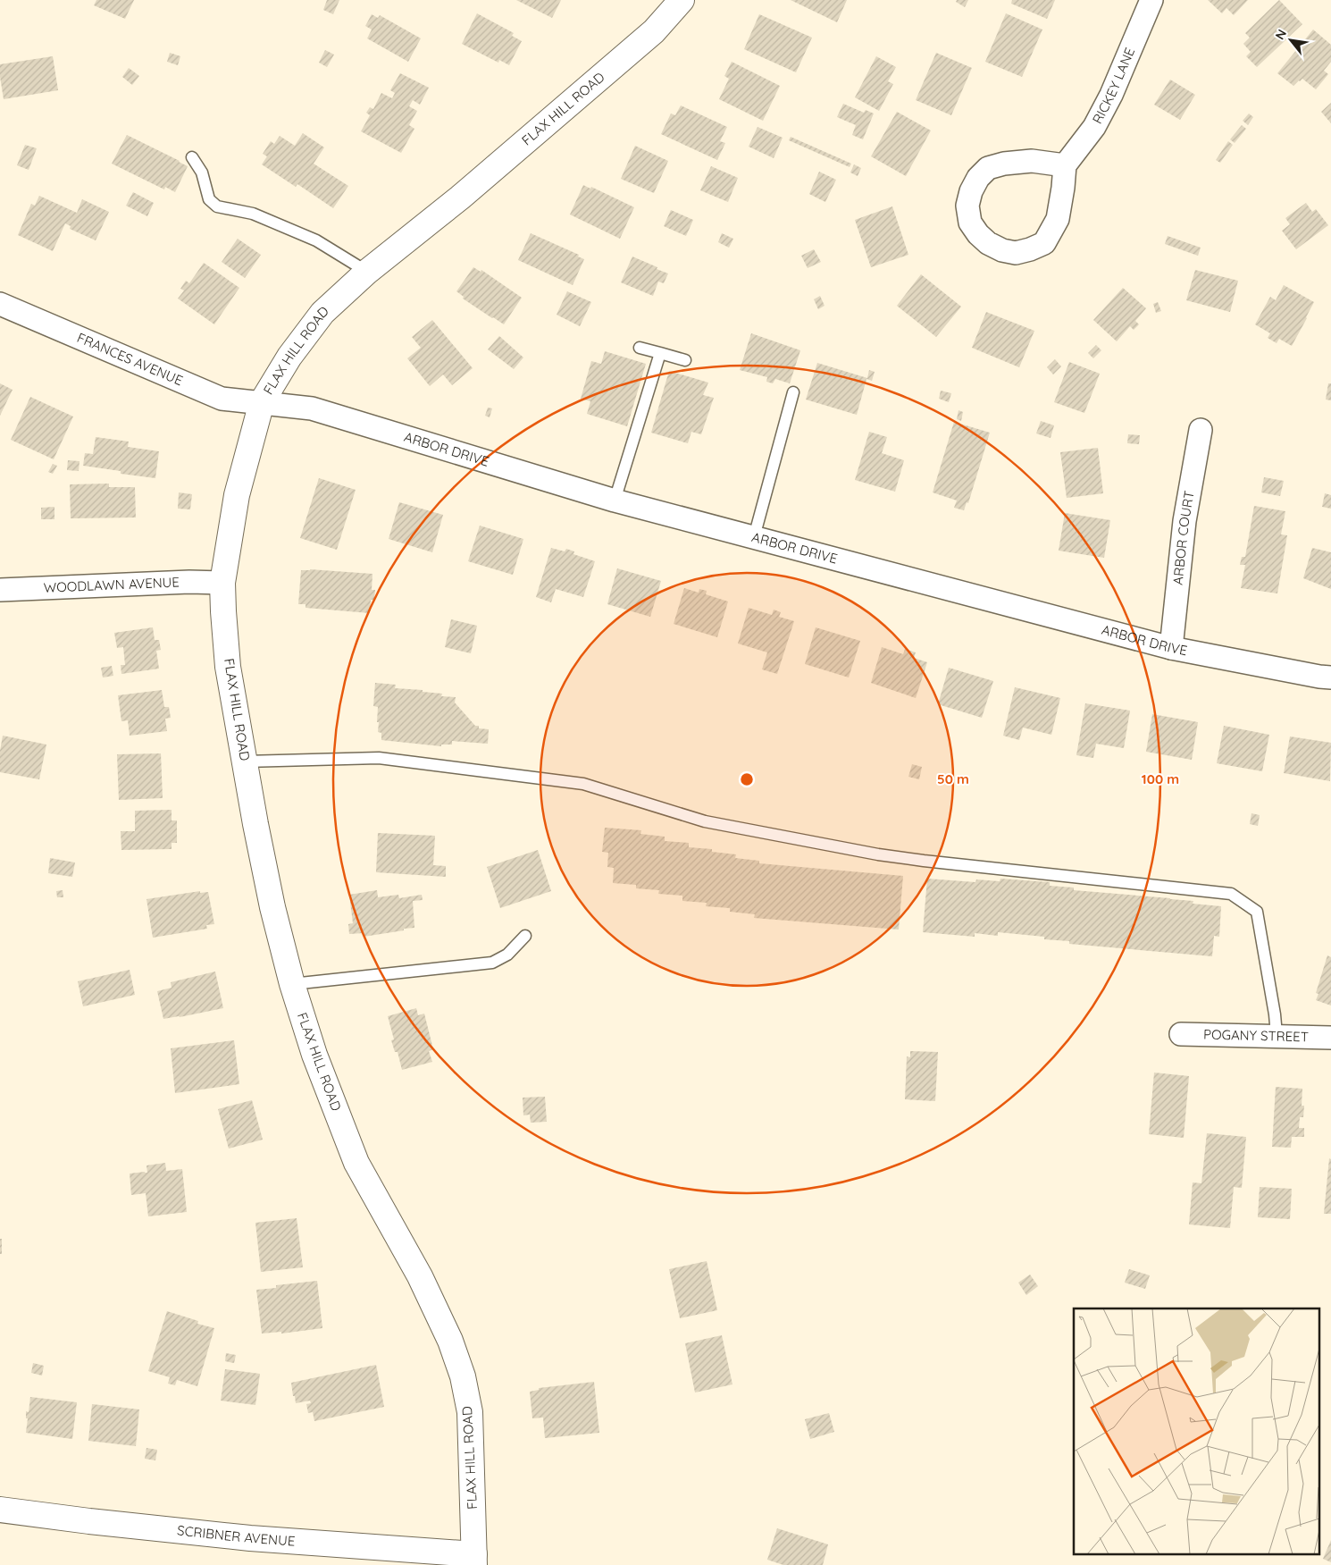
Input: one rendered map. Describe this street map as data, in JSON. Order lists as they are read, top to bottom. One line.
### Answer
{"streets":{"main road":["FLAX HILL ROAD","SCRIBNER AVENUE"],"street":["RICKEY LANE","FRANCES AVENUE","ARBOR DRIVE","ARBOR COURT","WOODLAWN AVENUE","POGANY STREET"]},"crossings":[["FLAX HILL ROAD","FRANCES AVENUE"],["FLAX HILL ROAD","ARBOR DRIVE"],["FLAX HILL ROAD","WOODLAWN AVENUE"],["FLAX HILL ROAD","SCRIBNER AVENUE"],["FRANCES AVENUE","ARBOR DRIVE"],["ARBOR DRIVE","ARBOR COURT"]],"north":"top left","rings":["50 m","100 m"]}
